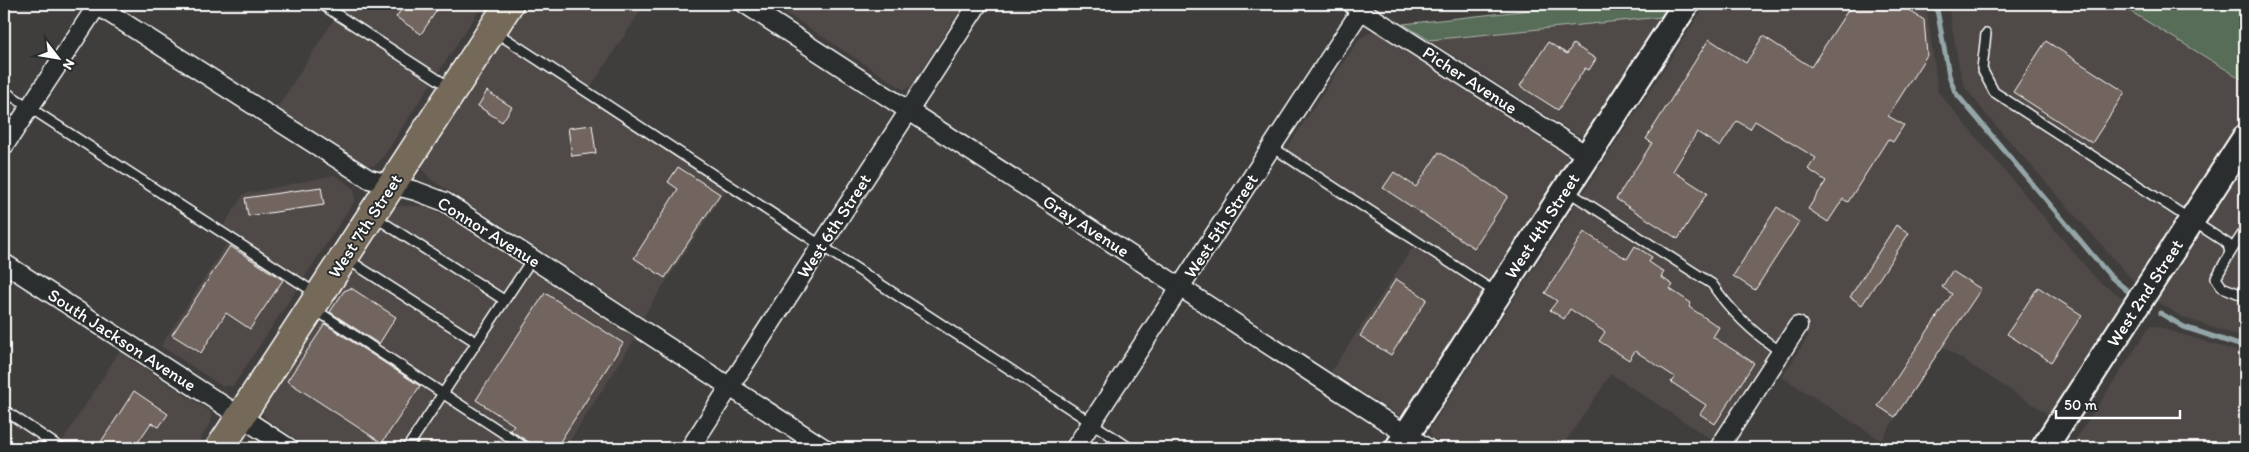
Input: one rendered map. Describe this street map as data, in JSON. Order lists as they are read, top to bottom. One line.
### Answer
{"streets":{"main road":["West 7th Street"],"street":["Picher Avenue","West 6th Street","Gray Avenue","West 5th Street","West 4th Street","Connor Avenue","West 2nd Street","South Jackson Avenue"]},"crossings":[["Picher Avenue","West 5th Street"],["Picher Avenue","West 4th Street"],["West 7th Street","Connor Avenue"],["West 7th Street","South Jackson Avenue"],["West 6th Street","Gray Avenue"],["West 6th Street","Connor Avenue"],["Gray Avenue","West 5th Street"],["Gray Avenue","West 4th Street"]],"scale_bar":"50 m","north":"bottom right"}
